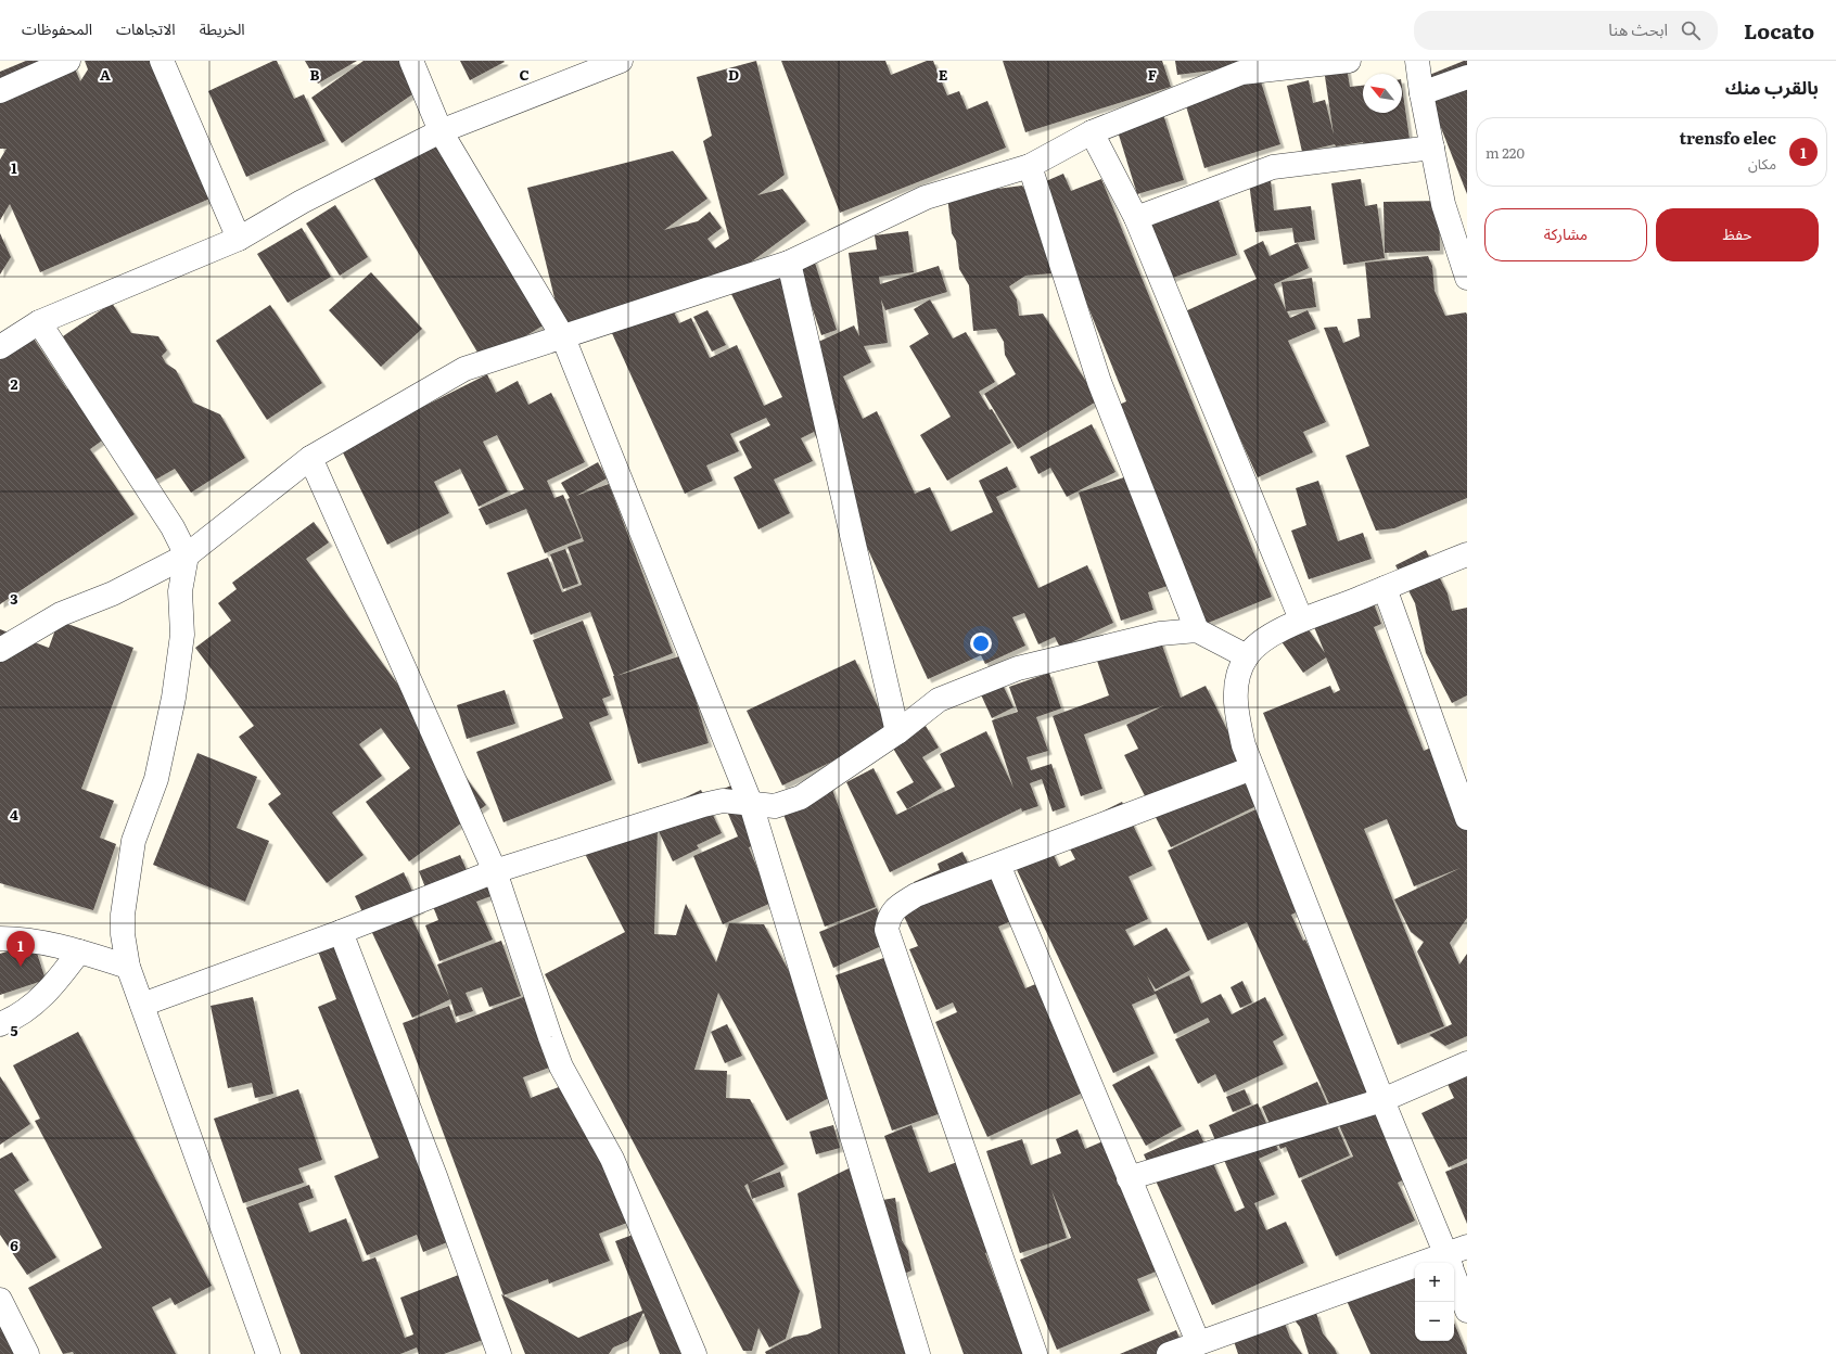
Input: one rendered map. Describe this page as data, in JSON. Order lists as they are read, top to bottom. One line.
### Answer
{"north":"top left","page":{"header":"Locato","search":"ابحث هنا","nav":["الخريطة","الاتجاهات","المحفوظات"],"heading":"بالقرب منك","list":[{"mark":"1","name":"trensfo elec","note":"مكان","value":"220 m"}],"buttons":["حفظ","مشاركة"],"pins":"1","map_buttons":["+","−"]},"grid":{"columns":["A","B","C","D","E","F"],"rows":["1","2","3","4","5","6"]}}
